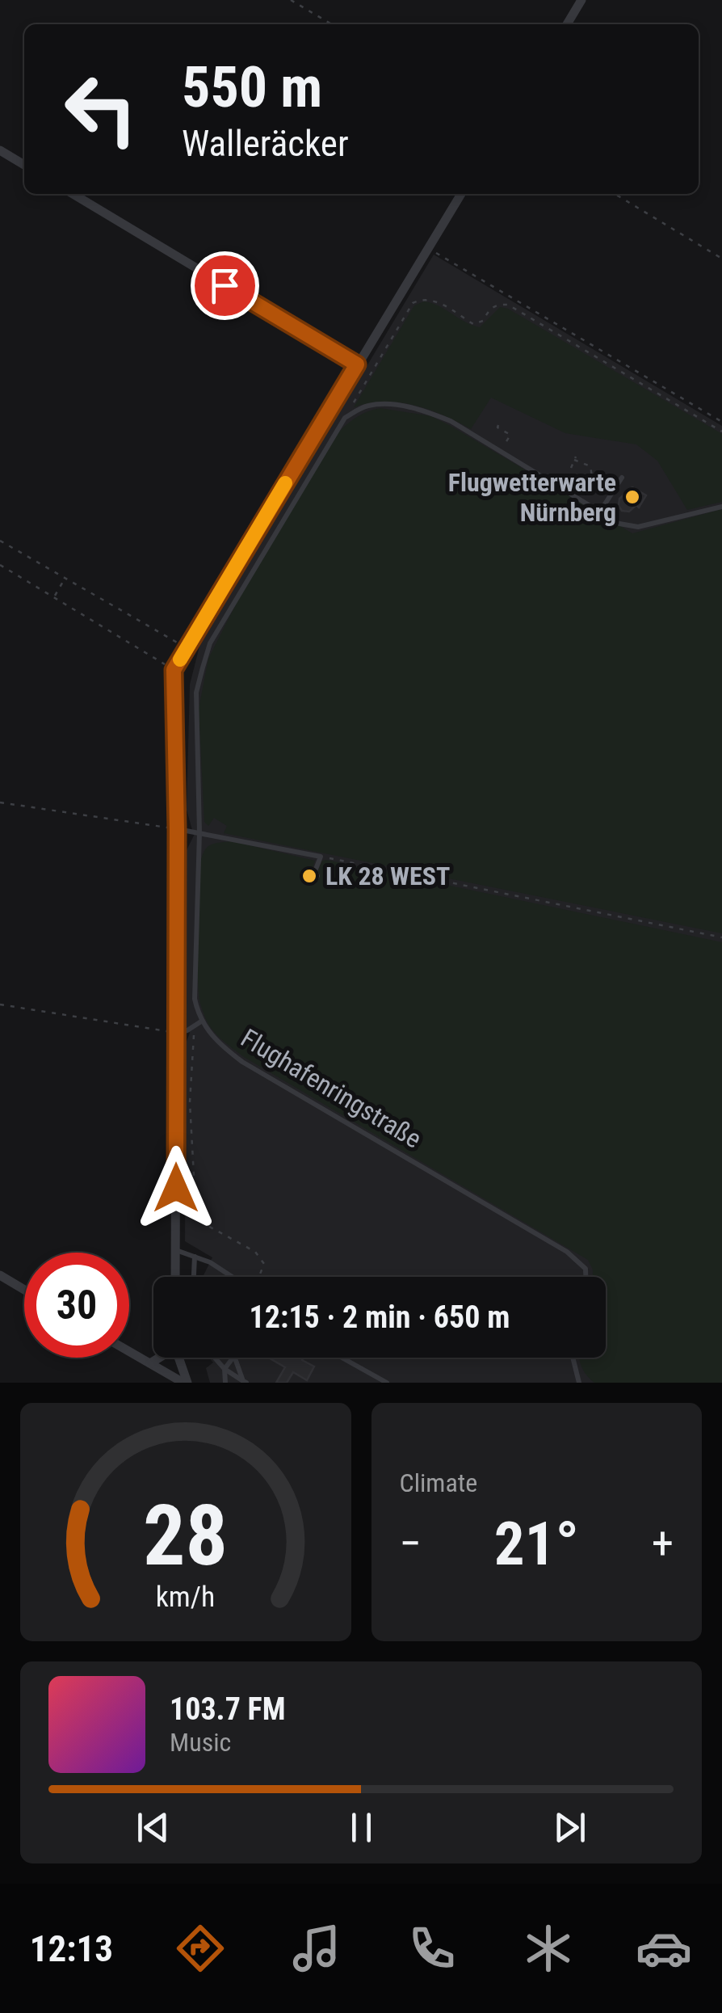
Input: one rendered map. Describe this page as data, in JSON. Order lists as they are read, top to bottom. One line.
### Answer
{"streets":{"lane":["Flughafenringstraße"]},"places":["Flugwetterwarte Nürnberg","LK 28 WEST"],"page":{"turn":["550 m","Walleräcker"],"limit":"30","trip":"12:15 · 2 min · 650 m","tile":"Climate","heat":["−","21°","+"],"song":["103.7 FM","Music"],"tabs":"12:13","gauge":["28","km/h"]}}
